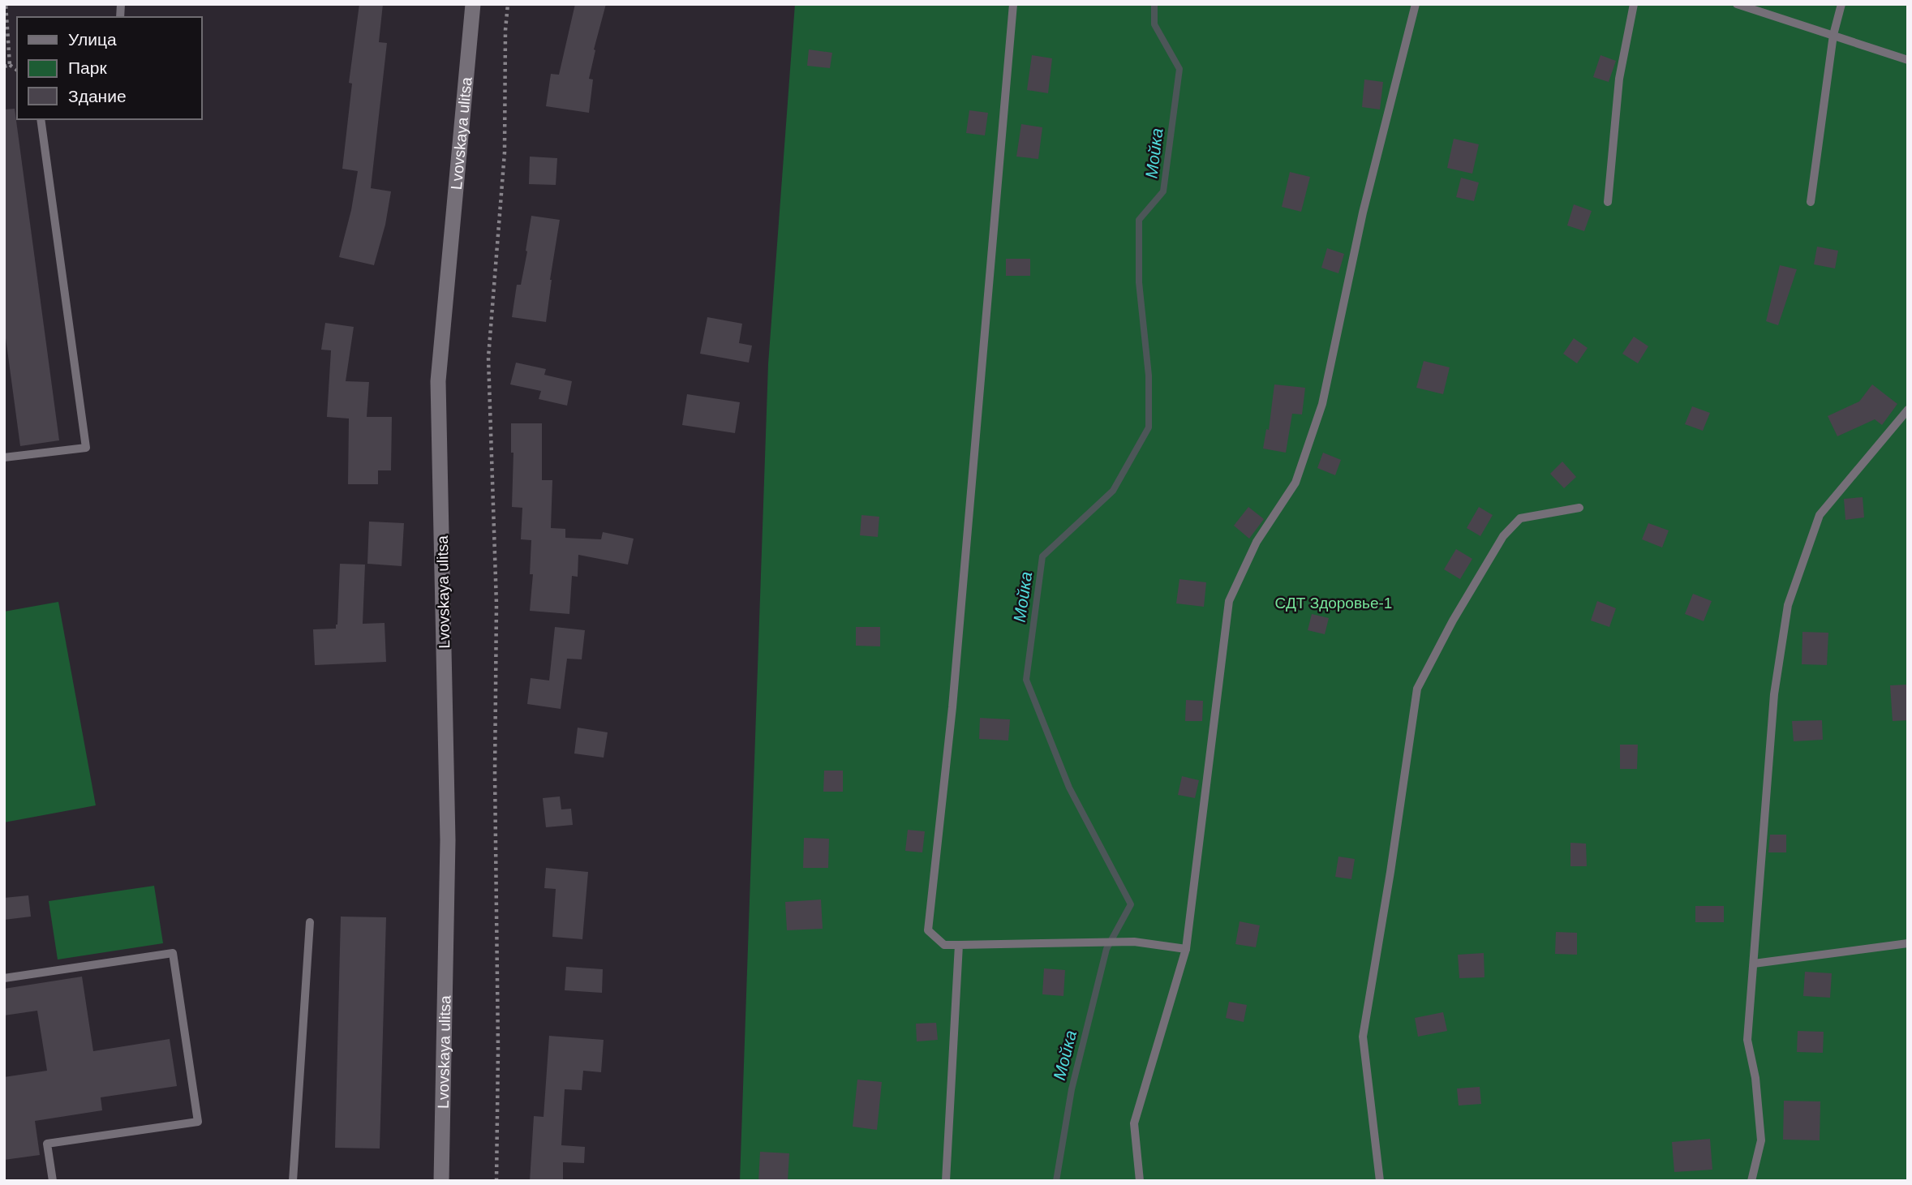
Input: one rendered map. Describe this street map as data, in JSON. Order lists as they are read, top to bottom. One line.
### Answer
{"streets":{"street":["Lvovskaya ulitsa"]},"water":["Мойка"],"parks":["СДТ Здоровье-1"],"legend":["Улица","Парк","Здание"]}
